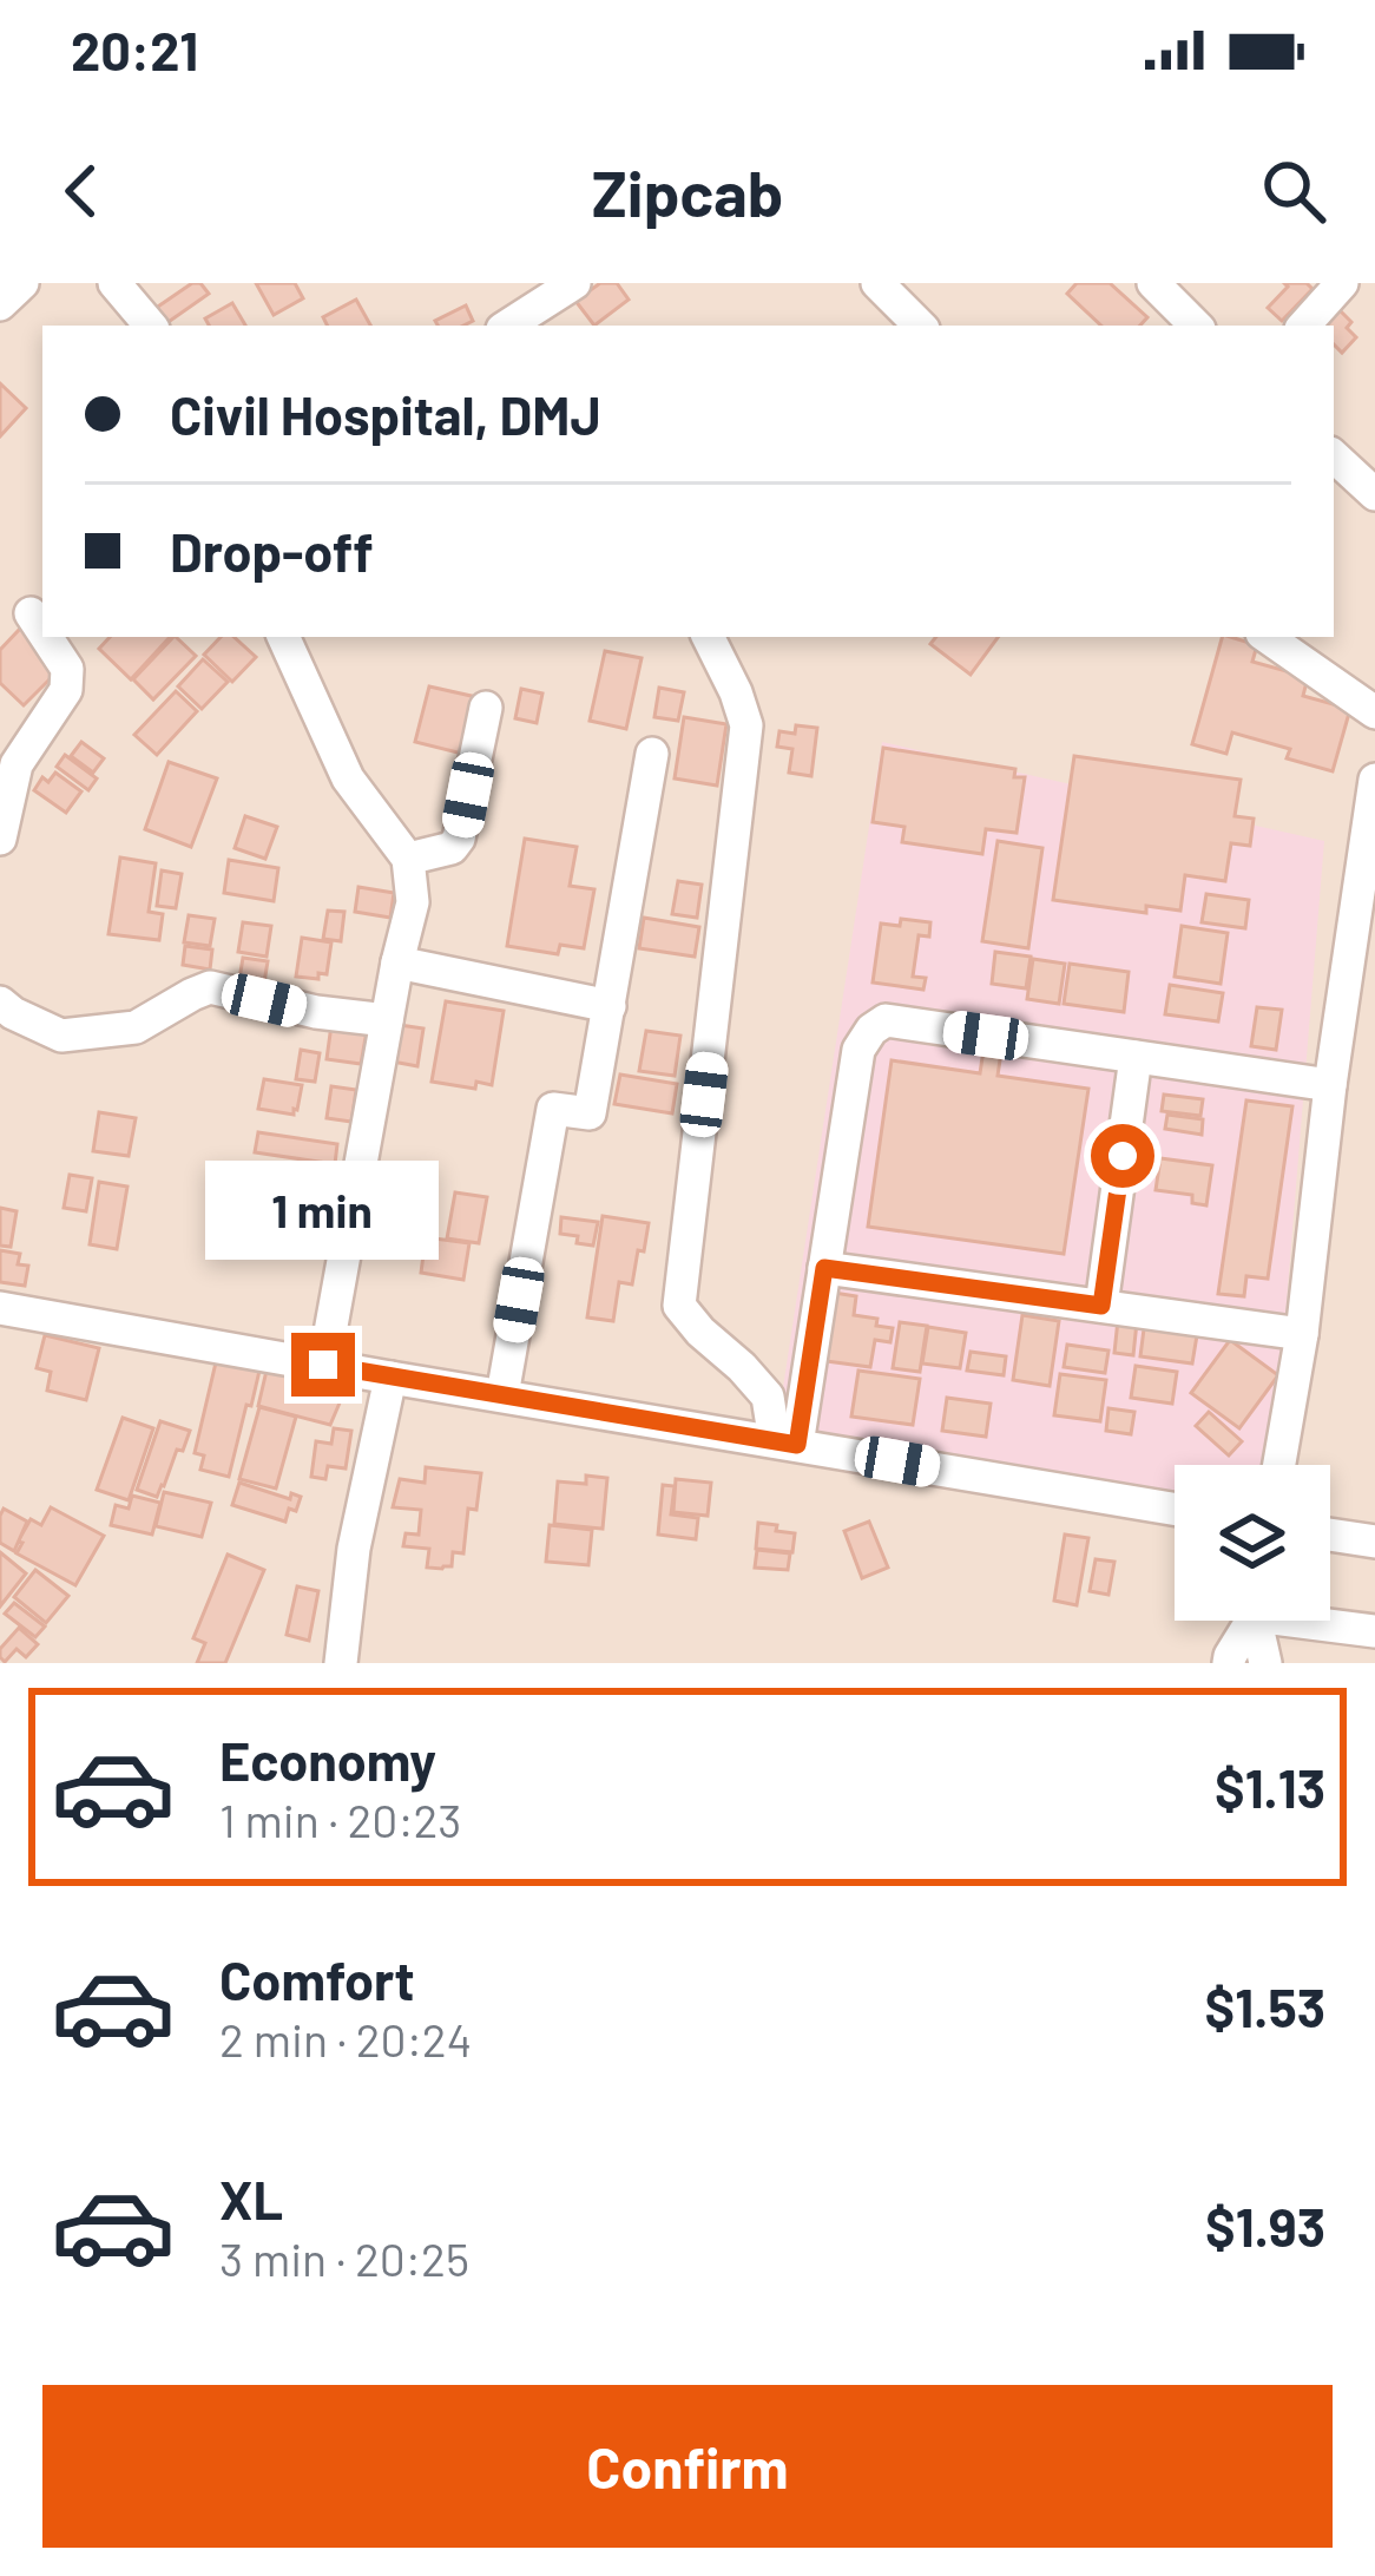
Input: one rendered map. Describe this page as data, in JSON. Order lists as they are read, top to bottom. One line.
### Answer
{"page":{"status":"20:21","header":"Zipcab","banner":["Civil Hospital, DMJ","Drop-off"],"bubble":"1 min","list":[{"name":"Economy","note":"1 min · 20:23","value":"$1.13"},{"name":"Comfort","note":"2 min · 20:24","value":"$1.53"},{"name":"XL","note":"3 min · 20:25","value":"$1.93"}],"buttons":"Confirm"}}
